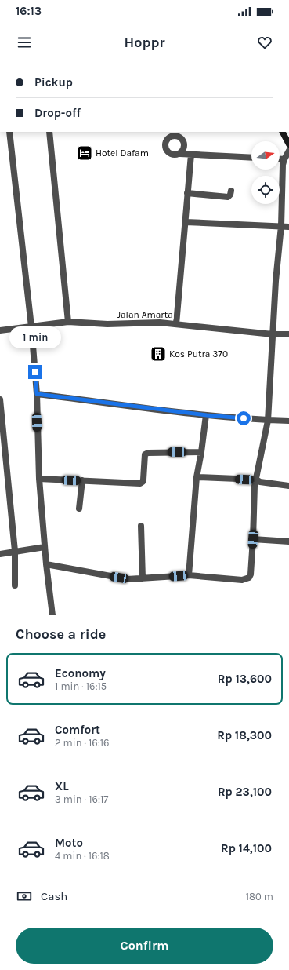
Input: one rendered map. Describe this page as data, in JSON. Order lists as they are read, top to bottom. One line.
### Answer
{"streets":{"street":["Jalan Amarta"]},"places":{"hotel":["Hotel Dafam"],"building":["Kos Putra 370"]},"north":"right","page":{"status":"16:13","header":"Hoppr","banner":["Pickup","Drop-off"],"bubble":"1 min","heading":"Choose a ride","list":[{"name":"Economy","note":"1 min · 16:15","value":"Rp 13,600"},{"name":"Comfort","note":"2 min · 16:16","value":"Rp 18,300"},{"name":"XL","note":"3 min · 16:17","value":"Rp 23,100"},{"name":"Moto","note":"4 min · 16:18","value":"Rp 14,100"}],"pay":["Cash","180 m"],"buttons":"Confirm"}}
